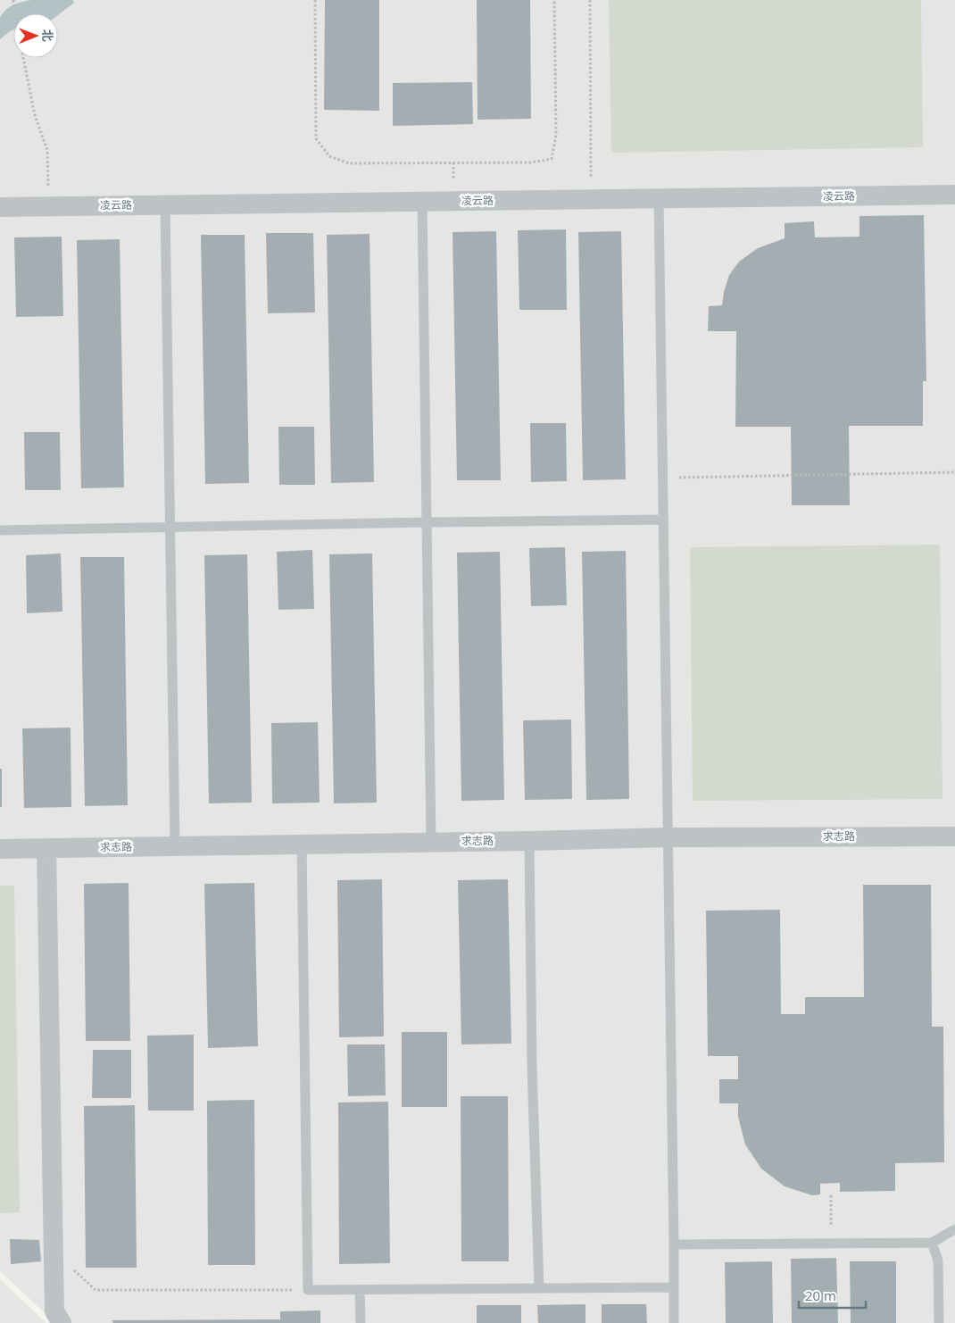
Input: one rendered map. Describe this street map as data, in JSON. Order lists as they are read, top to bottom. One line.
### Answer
{"streets":{"street":["凌云路","求志路"]},"scale_bar":"20 m","north":"right"}
